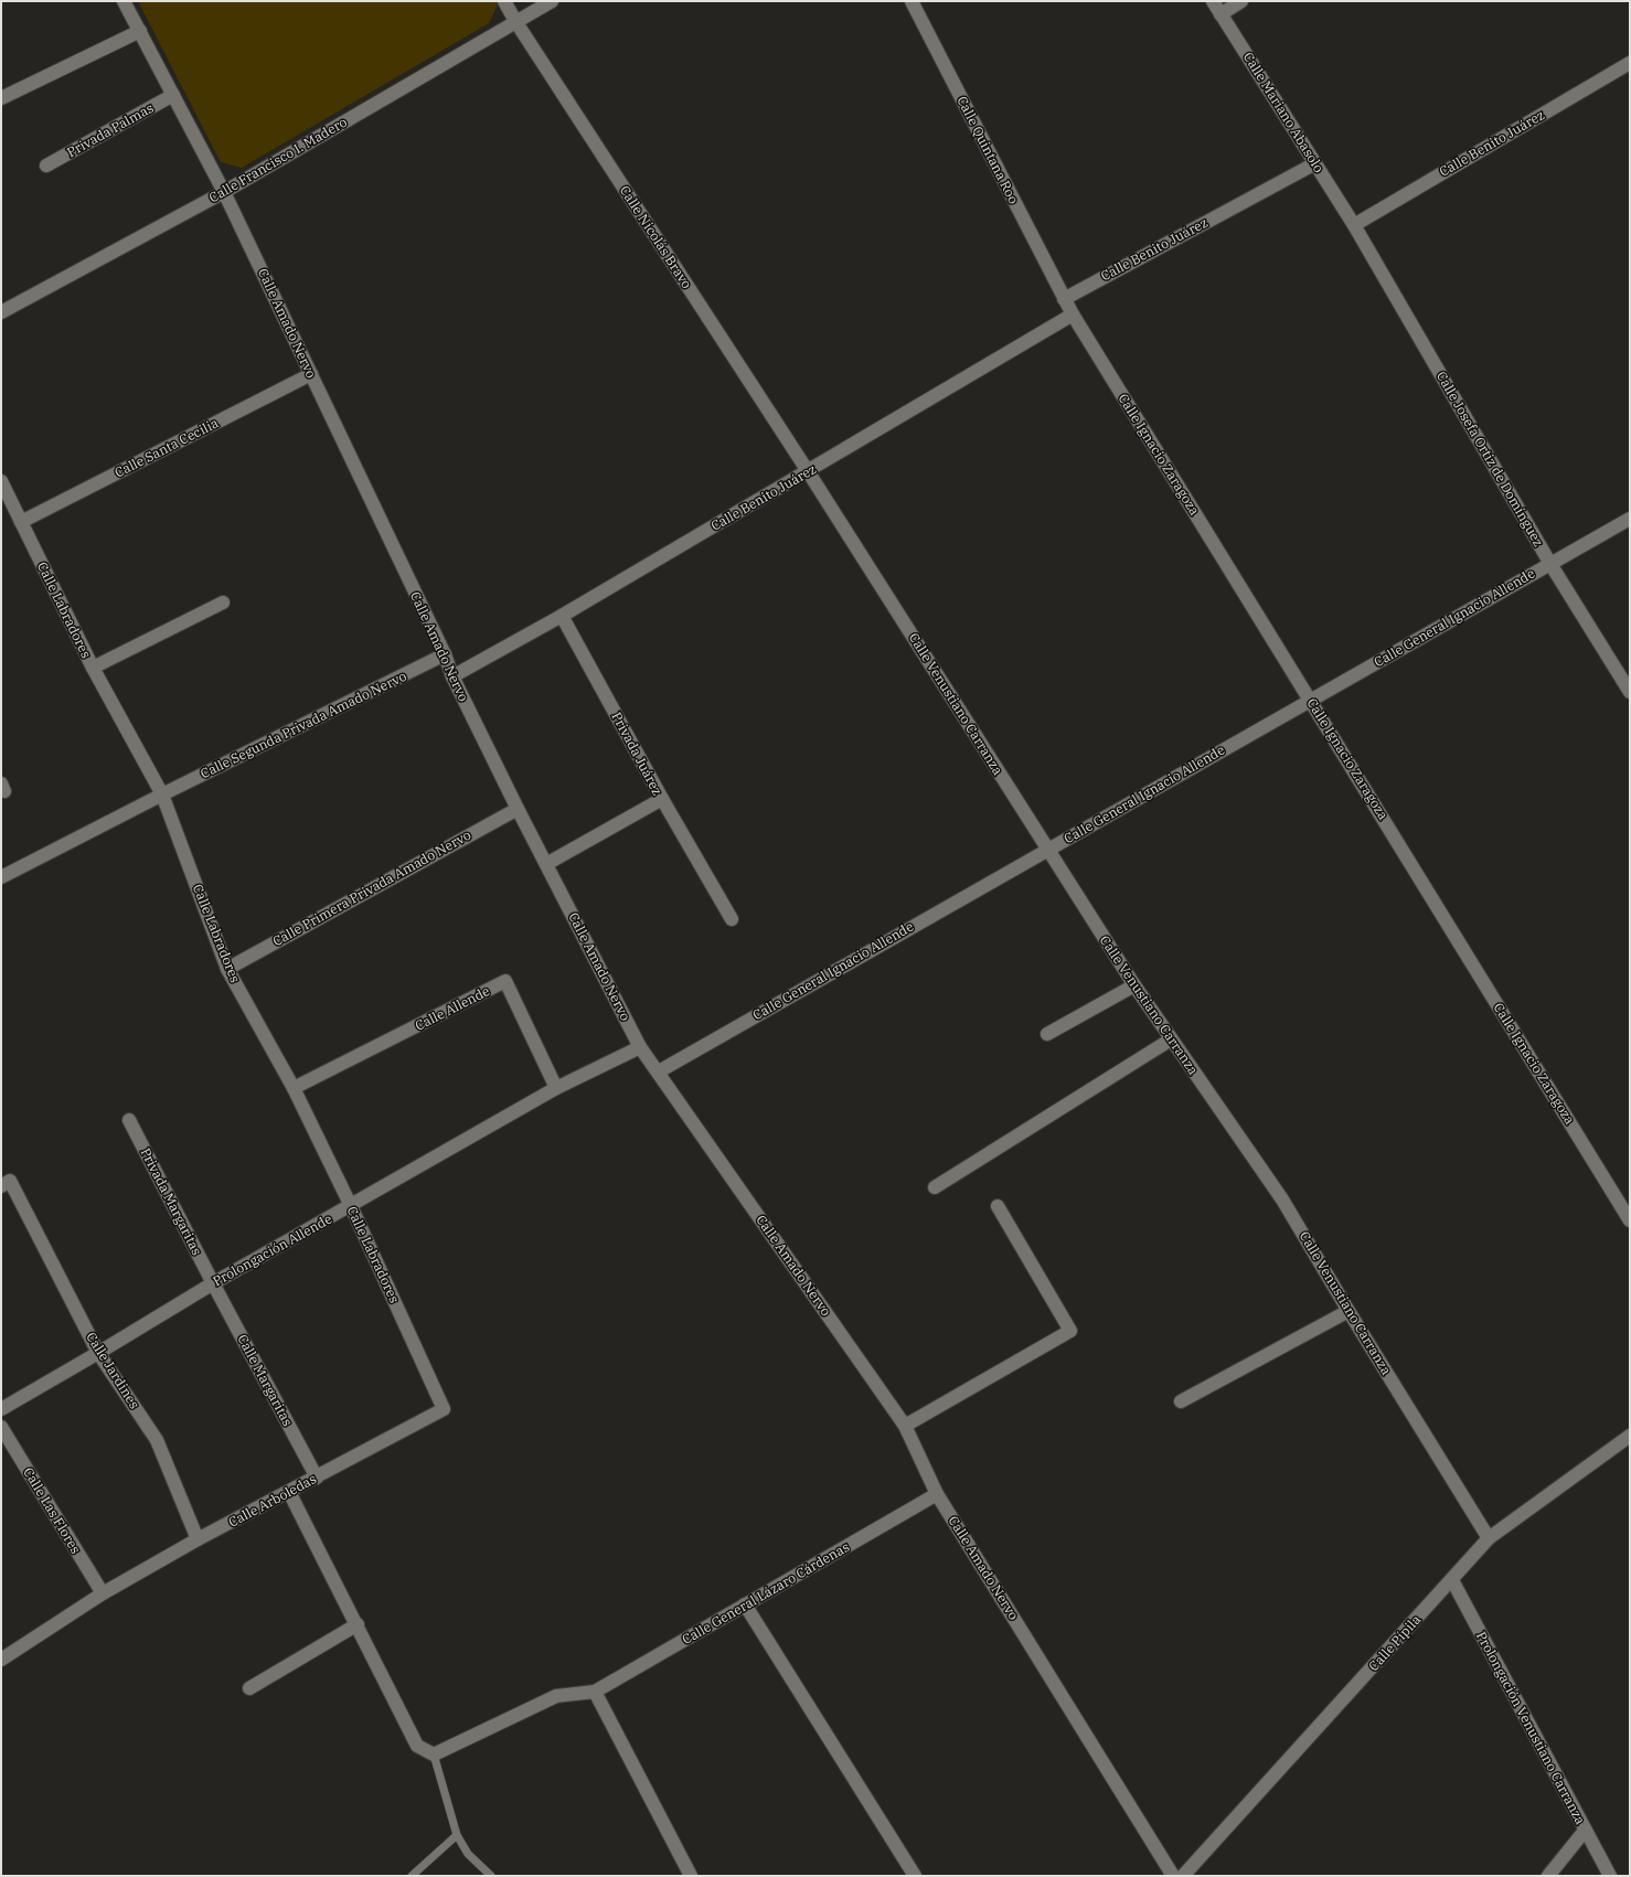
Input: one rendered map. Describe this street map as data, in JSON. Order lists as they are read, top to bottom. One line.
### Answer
{"streets":{"street":["Calle Mariano Abasolo","Privada Palmas","Calle Benito Juárez","Calle Quintana Roo","Calle Francisco I. Madero","Calle Nicolás Bravo","Calle Amado Nervo","Calle Santa Cecilia","Calle Ignacio Zaragoza","Calle Josefa Ortiz de Domínguez","Calle Labradores","Calle General Ignacio Allende","Calle Venustiano Carranza","Calle Segunda Privada Amado Nervo","Privada Juárez","Calle Primera Privada Amado Nervo","Calle Allende","Privada Margaritas","Prolongación Allende","Calle Jardines","Calle Margaritas","Calle Arboledas","Calle Las Flores","Calle General Lázaro Cárdenas","Calle Pípila","Prolongación Venustiano Carranza"]},"crossings":[["Calle Mariano Abasolo","Calle Benito Juárez"],["Calle Mariano Abasolo","Calle Josefa Ortiz de Domínguez"],["Privada Palmas","Calle Amado Nervo"],["Calle Benito Juárez","Calle Quintana Roo"],["Calle Benito Juárez","Calle Nicolás Bravo"],["Calle Benito Juárez","Calle Amado Nervo"],["Calle Benito Juárez","Calle Ignacio Zaragoza"],["Calle Benito Juárez","Calle Josefa Ortiz de Domínguez"],["Calle Benito Juárez","Calle Venustiano Carranza"],["Calle Benito Juárez","Privada Juárez"],["Calle Quintana Roo","Calle Ignacio Zaragoza"],["Calle Francisco I. Madero","Calle Nicolás Bravo"],["Calle Francisco I. Madero","Calle Amado Nervo"],["Calle Nicolás Bravo","Calle Venustiano Carranza"],["Calle Amado Nervo","Calle Santa Cecilia"],["Calle Amado Nervo","Calle General Ignacio Allende"],["Calle Amado Nervo","Calle Segunda Privada Amado Nervo"],["Calle Amado Nervo","Privada Juárez"],["Calle Amado Nervo","Calle Primera Privada Amado Nervo"],["Calle Amado Nervo","Prolongación Allende"],["Calle Amado Nervo","Calle General Lázaro Cárdenas"],["Calle Santa Cecilia","Calle Labradores"],["Calle Ignacio Zaragoza","Calle General Ignacio Allende"],["Calle Josefa Ortiz de Domínguez","Calle General Ignacio Allende"],["Calle Labradores","Calle Segunda Privada Amado Nervo"],["Calle Labradores","Calle Primera Privada Amado Nervo"],["Calle Labradores","Calle Allende"],["Calle Labradores","Prolongación Allende"],["Calle Labradores","Calle Arboledas"],["Calle General Ignacio Allende","Calle Venustiano Carranza"],["Calle Venustiano Carranza","Calle Pípila"],["Calle Allende","Prolongación Allende"],["Privada Margaritas","Prolongación Allende"],["Privada Margaritas","Calle Margaritas"],["Prolongación Allende","Calle Jardines"],["Prolongación Allende","Calle Margaritas"],["Calle Jardines","Calle Arboledas"],["Calle Margaritas","Calle Arboledas"],["Calle Arboledas","Calle Las Flores"],["Calle Pípila","Prolongación Venustiano Carranza"]]}
